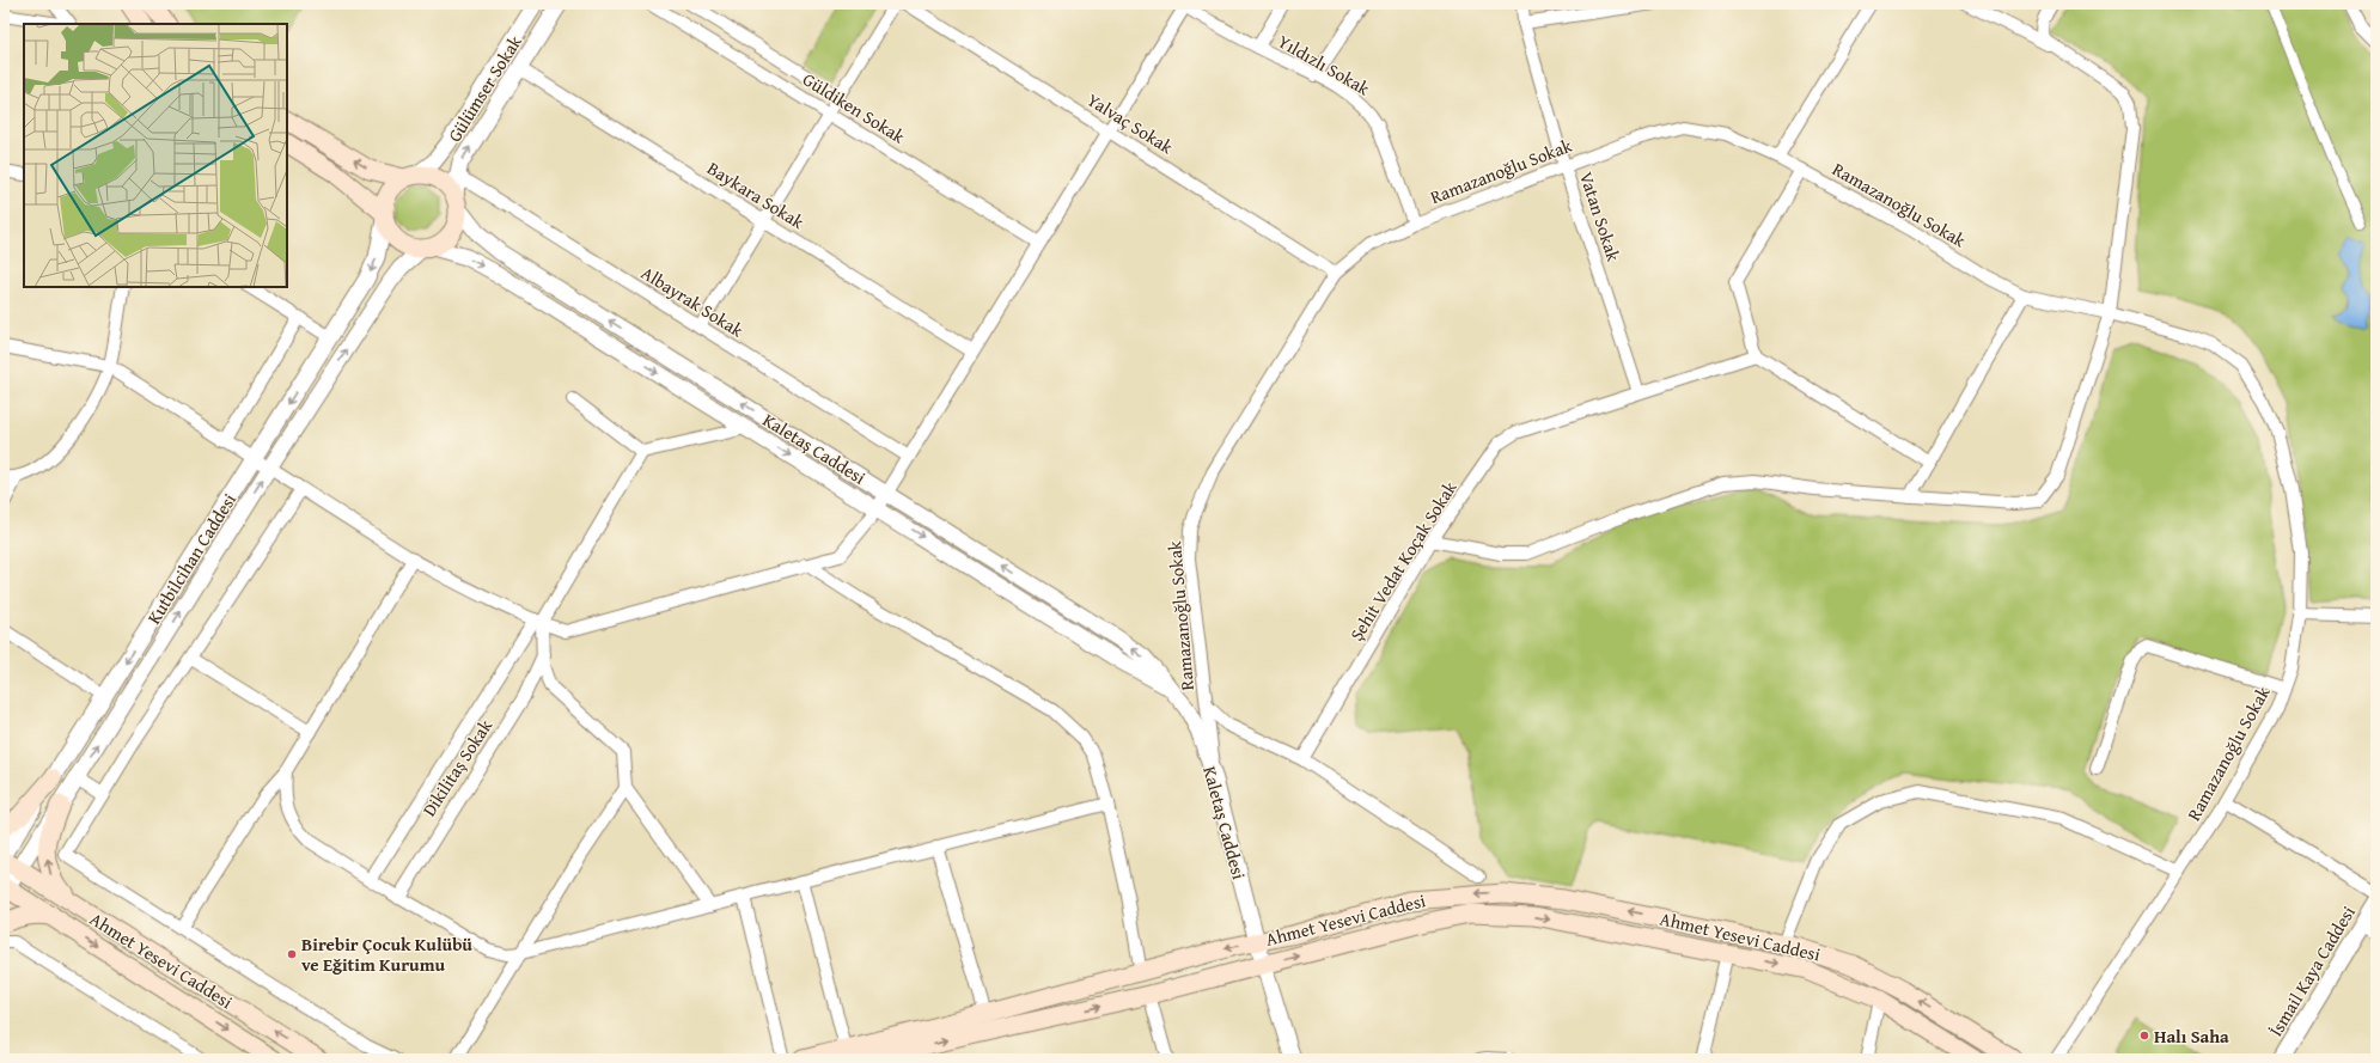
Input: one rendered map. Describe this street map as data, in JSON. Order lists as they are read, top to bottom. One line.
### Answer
{"streets":{"main road":["Ahmet Yesevi Caddesi"],"street":["Yıldızlı Sokak","Gülümser Sokak","Güldiken Sokak","Yalvaç Sokak","Ramazanoğlu Sokak","Baykara Sokak","Vatan Sokak","Albayrak Sokak","Kaletaş Caddesi","Kutbilcihan Caddesi","Şehit Vedat Koçak Sokak","Dikilitaş Sokak","İsmail Kaya Caddesi"]},"crossings":[["Yıldızlı Sokak","Ramazanoğlu Sokak"],["Gülümser Sokak","Baykara Sokak"],["Gülümser Sokak","Albayrak Sokak"],["Gülümser Sokak","Kaletaş Caddesi"],["Gülümser Sokak","Kutbilcihan Caddesi"],["Yalvaç Sokak","Ramazanoğlu Sokak"],["Ramazanoğlu Sokak","Vatan Sokak"],["Ramazanoğlu Sokak","Kaletaş Caddesi"],["Vatan Sokak","Şehit Vedat Koçak Sokak"],["Kaletaş Caddesi","Kutbilcihan Caddesi"],["Kaletaş Caddesi","Ahmet Yesevi Caddesi"],["Kutbilcihan Caddesi","Ahmet Yesevi Caddesi"]],"places":["Birebir Çocuk Kulübü ve Eğitim Kurumu","Halı Saha"]}
